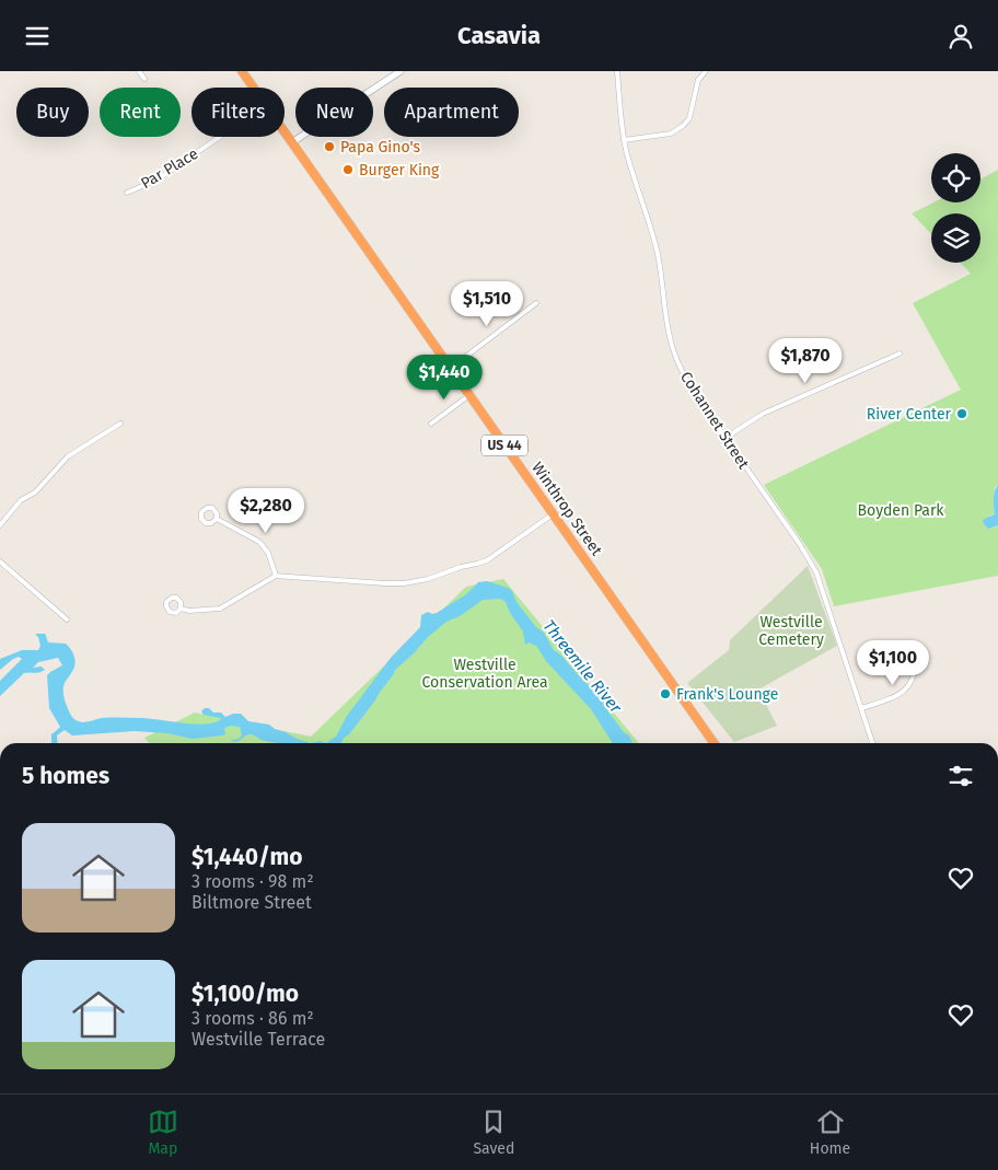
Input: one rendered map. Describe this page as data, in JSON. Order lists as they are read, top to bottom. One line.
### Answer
{"streets":{"highway":["US 44","Winthrop Street"],"street":["Par Place","Cohannet Street"]},"water":["Threemile River"],"parks":["Boyden Park","Westville Cemetery","Westville Conservation Area"],"places":["Papa Gino's","Burger King","River Center","Frank's Lounge"],"page":{"header":"Casavia","chip":["Buy","Rent","Filters","New","Apartment"],"price":["$1,510","$1,870","$1,440","$2,280","$1,100"],"heading":"5 homes","list":[{"name":"$1,440/mo","note":"3 rooms · 98 m² · Biltmore Street"},{"name":"$1,100/mo","note":"3 rooms · 86 m² · Westville Terrace"}],"tabs":["Map","Saved","Home"]}}
